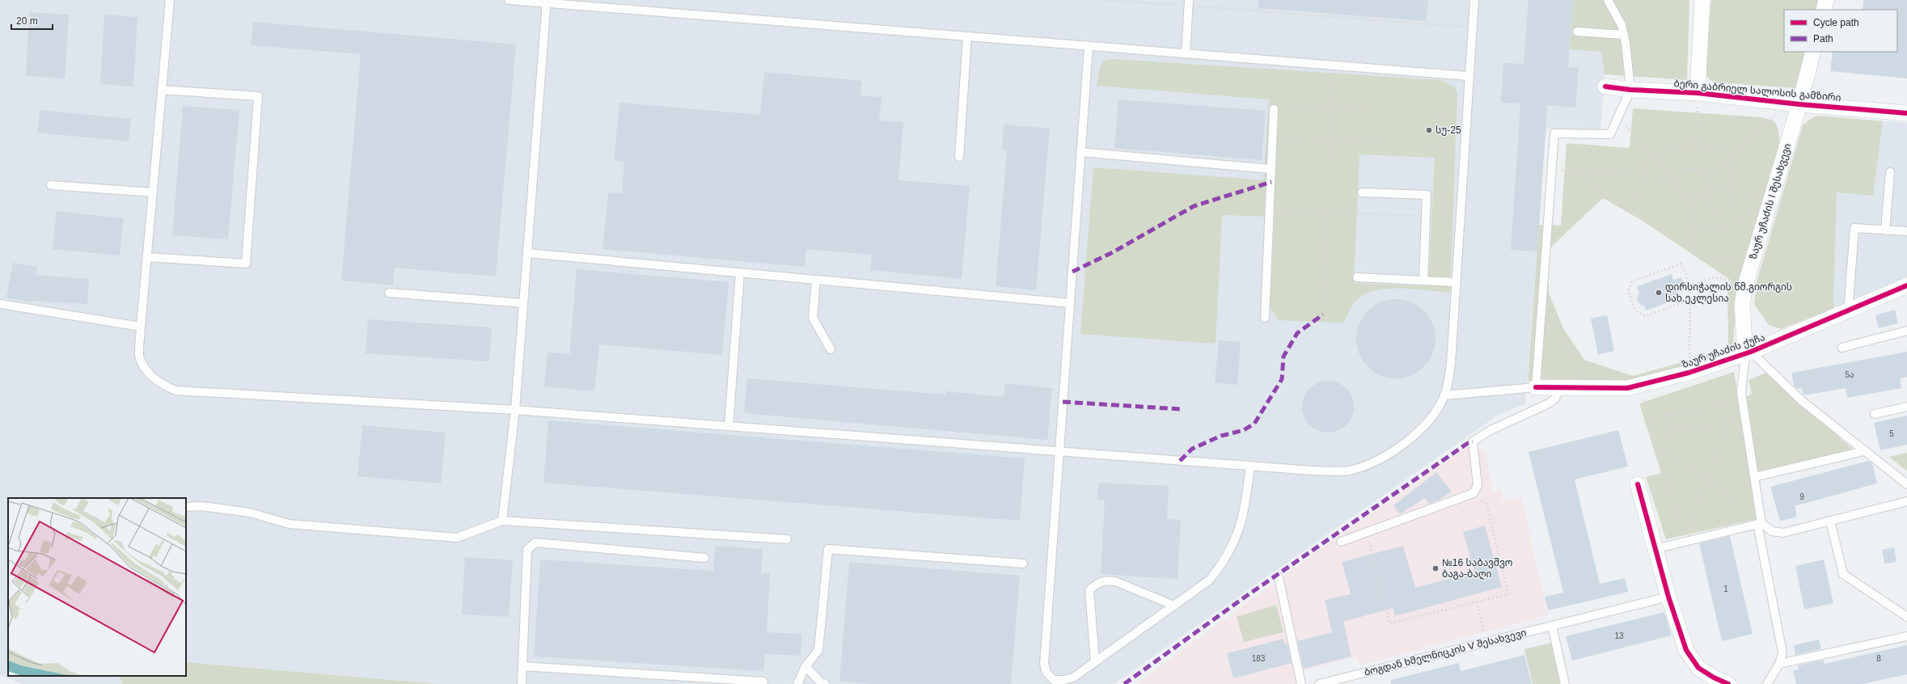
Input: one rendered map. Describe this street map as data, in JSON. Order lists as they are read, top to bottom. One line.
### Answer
{"streets":{"street":["ბერი გაბრიელ სალოსის გამზირი","ზაურ უჩაძის I შესახვევი","ზაურ უჩაძის ქუჩა"],"lane":["ბოგდან ხმელნიცკის V შესახვევი"]},"crossings":[["ბერი გაბრიელ სალოსის გამზირი","ზაურ უჩაძის I შესახვევი"],["ზაურ უჩაძის I შესახვევი","ზაურ უჩაძის ქუჩა"]],"places":["სუ-25","დირსიჭალის წმ.გიორგის სახ.ეკლესია","№16 საბავშვო ბაგა-ბაღი"],"house_numbers":["5ა","5","9","1","13","183","8"],"legend":["Cycle path","Path"],"scale_bar":"20 m"}
